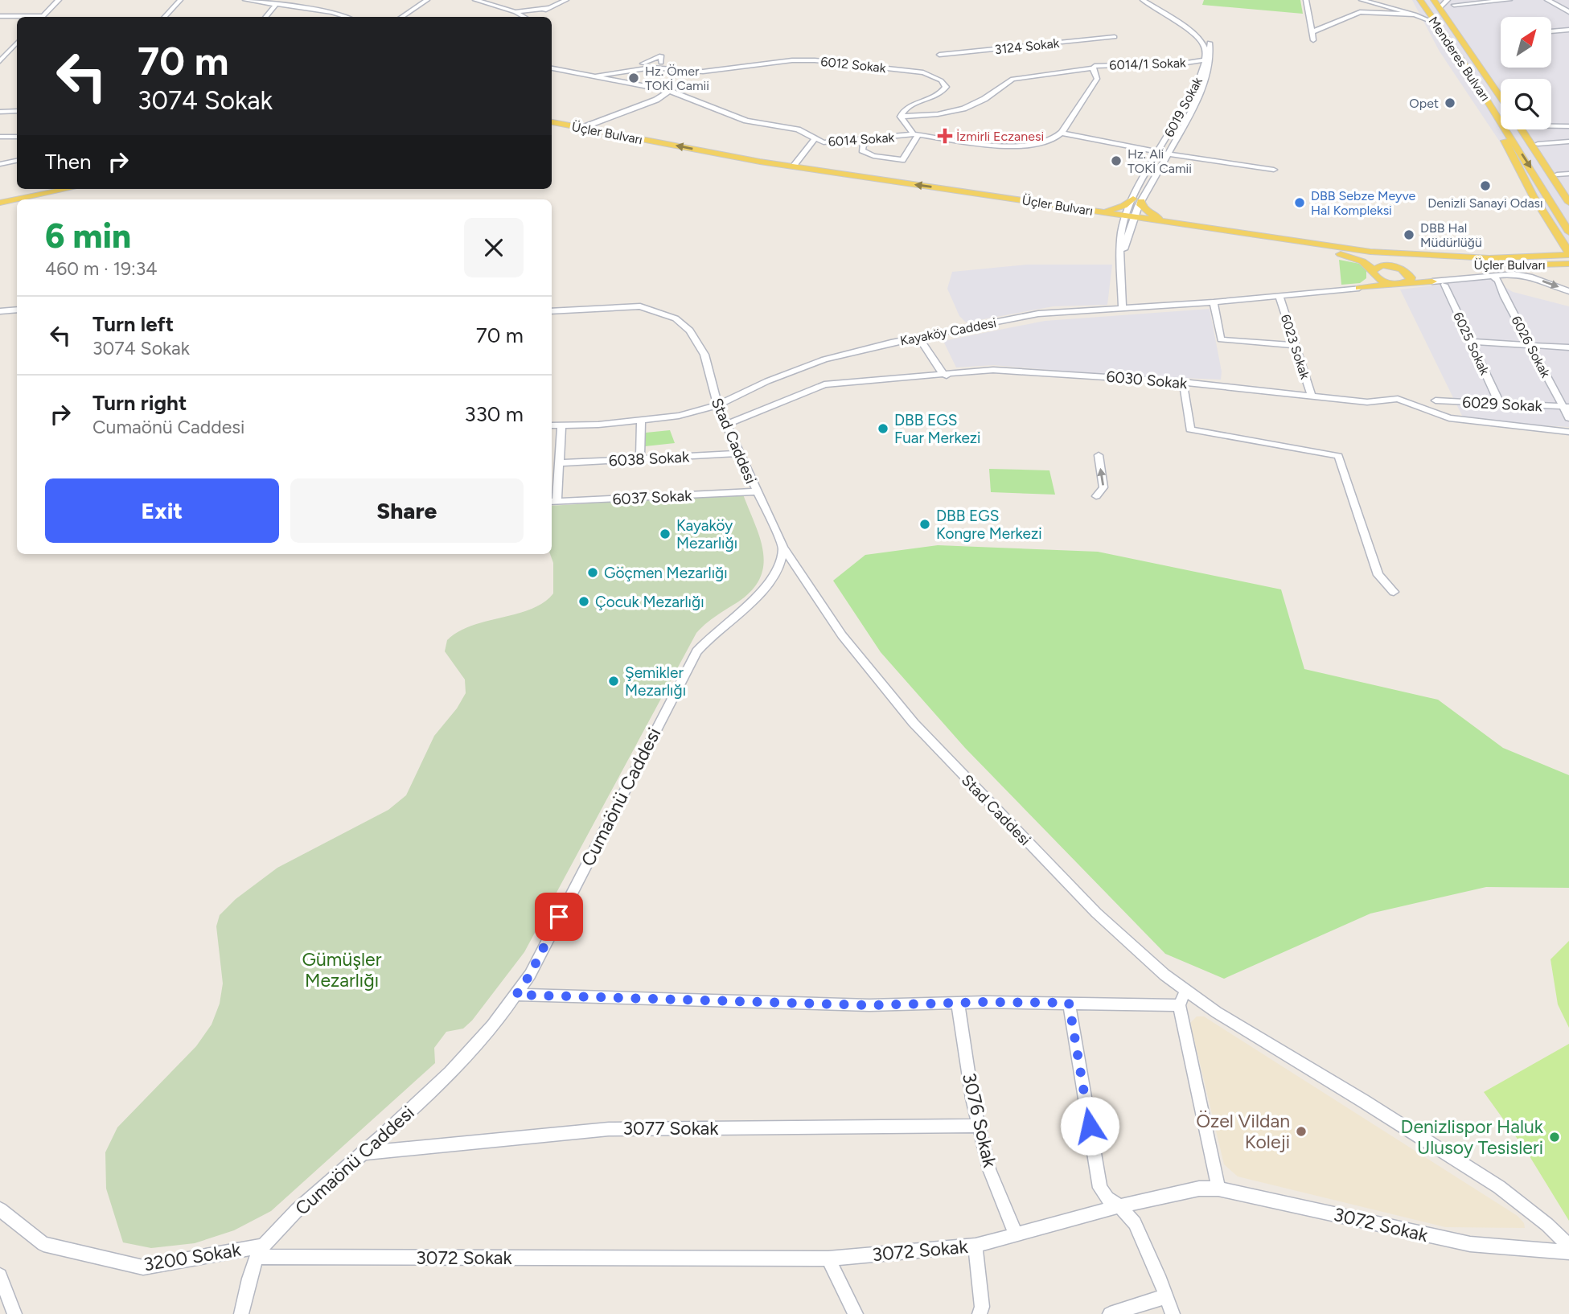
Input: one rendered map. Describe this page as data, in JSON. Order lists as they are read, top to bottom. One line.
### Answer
{"streets":{"main road":["Menderes Bulvarı","Üçler Bulvarı"],"street":["3124 Sokak","6014/1 Sokak","6012 Sokak","6019 Sokak","6014 Sokak","Kayaköy Caddesi","6025 Sokak","6023 Sokak","6026 Sokak","6030 Sokak","6029 Sokak","Stad Caddesi","6038 Sokak","6037 Sokak","Cumaönü Caddesi","3076 Sokak","3077 Sokak","3072 Sokak","3200 Sokak"]},"crossings":[["6014/1 Sokak","6019 Sokak"],["6014/1 Sokak","6014 Sokak"],["6012 Sokak","6014 Sokak"],["6019 Sokak","Üçler Bulvarı"],["Kayaköy Caddesi","6023 Sokak"],["Kayaköy Caddesi","Stad Caddesi"],["6025 Sokak","6029 Sokak"],["6023 Sokak","6030 Sokak"],["6026 Sokak","6029 Sokak"],["6030 Sokak","Stad Caddesi"],["Stad Caddesi","6038 Sokak"],["Stad Caddesi","6037 Sokak"],["Stad Caddesi","Cumaönü Caddesi"],["Cumaönü Caddesi","3077 Sokak"],["Cumaönü Caddesi","3072 Sokak"],["Cumaönü Caddesi","3200 Sokak"],["3076 Sokak","3077 Sokak"],["3076 Sokak","3072 Sokak"],["3072 Sokak","3200 Sokak"]],"parks":["Gümüşler Mezarlığı"],"places":{"other":["Hz. Ömer TOKİ Camii","Opet","Hz. Ali TOKİ Camii","Denizli Sanayi Odası","DBB Sebze Meyve Hal Kompleksi","DBB Hal Müdürlüğü","DBB EGS Fuar Merkezi","DBB EGS Kongre Merkezi","Kayaköy Mezarlığı","Göçmen Mezarlığı","Çocuk Mezarlığı","Şemikler Mezarlığı","Özel Vildan Koleji","Denizlispor Haluk Ulusoy Tesisleri"],"health":["İzmirli Eczanesi"]},"north":"top right","page":{"turn":["70 m","3074 Sokak"],"then":"Then","heading":["6 min","460 m · 19:34"],"list":[{"name":"Turn left","note":"3074 Sokak","value":"70 m"},{"name":"Turn right","note":"Cumaönü Caddesi","value":"330 m"}],"buttons":["Exit","Share"]}}
